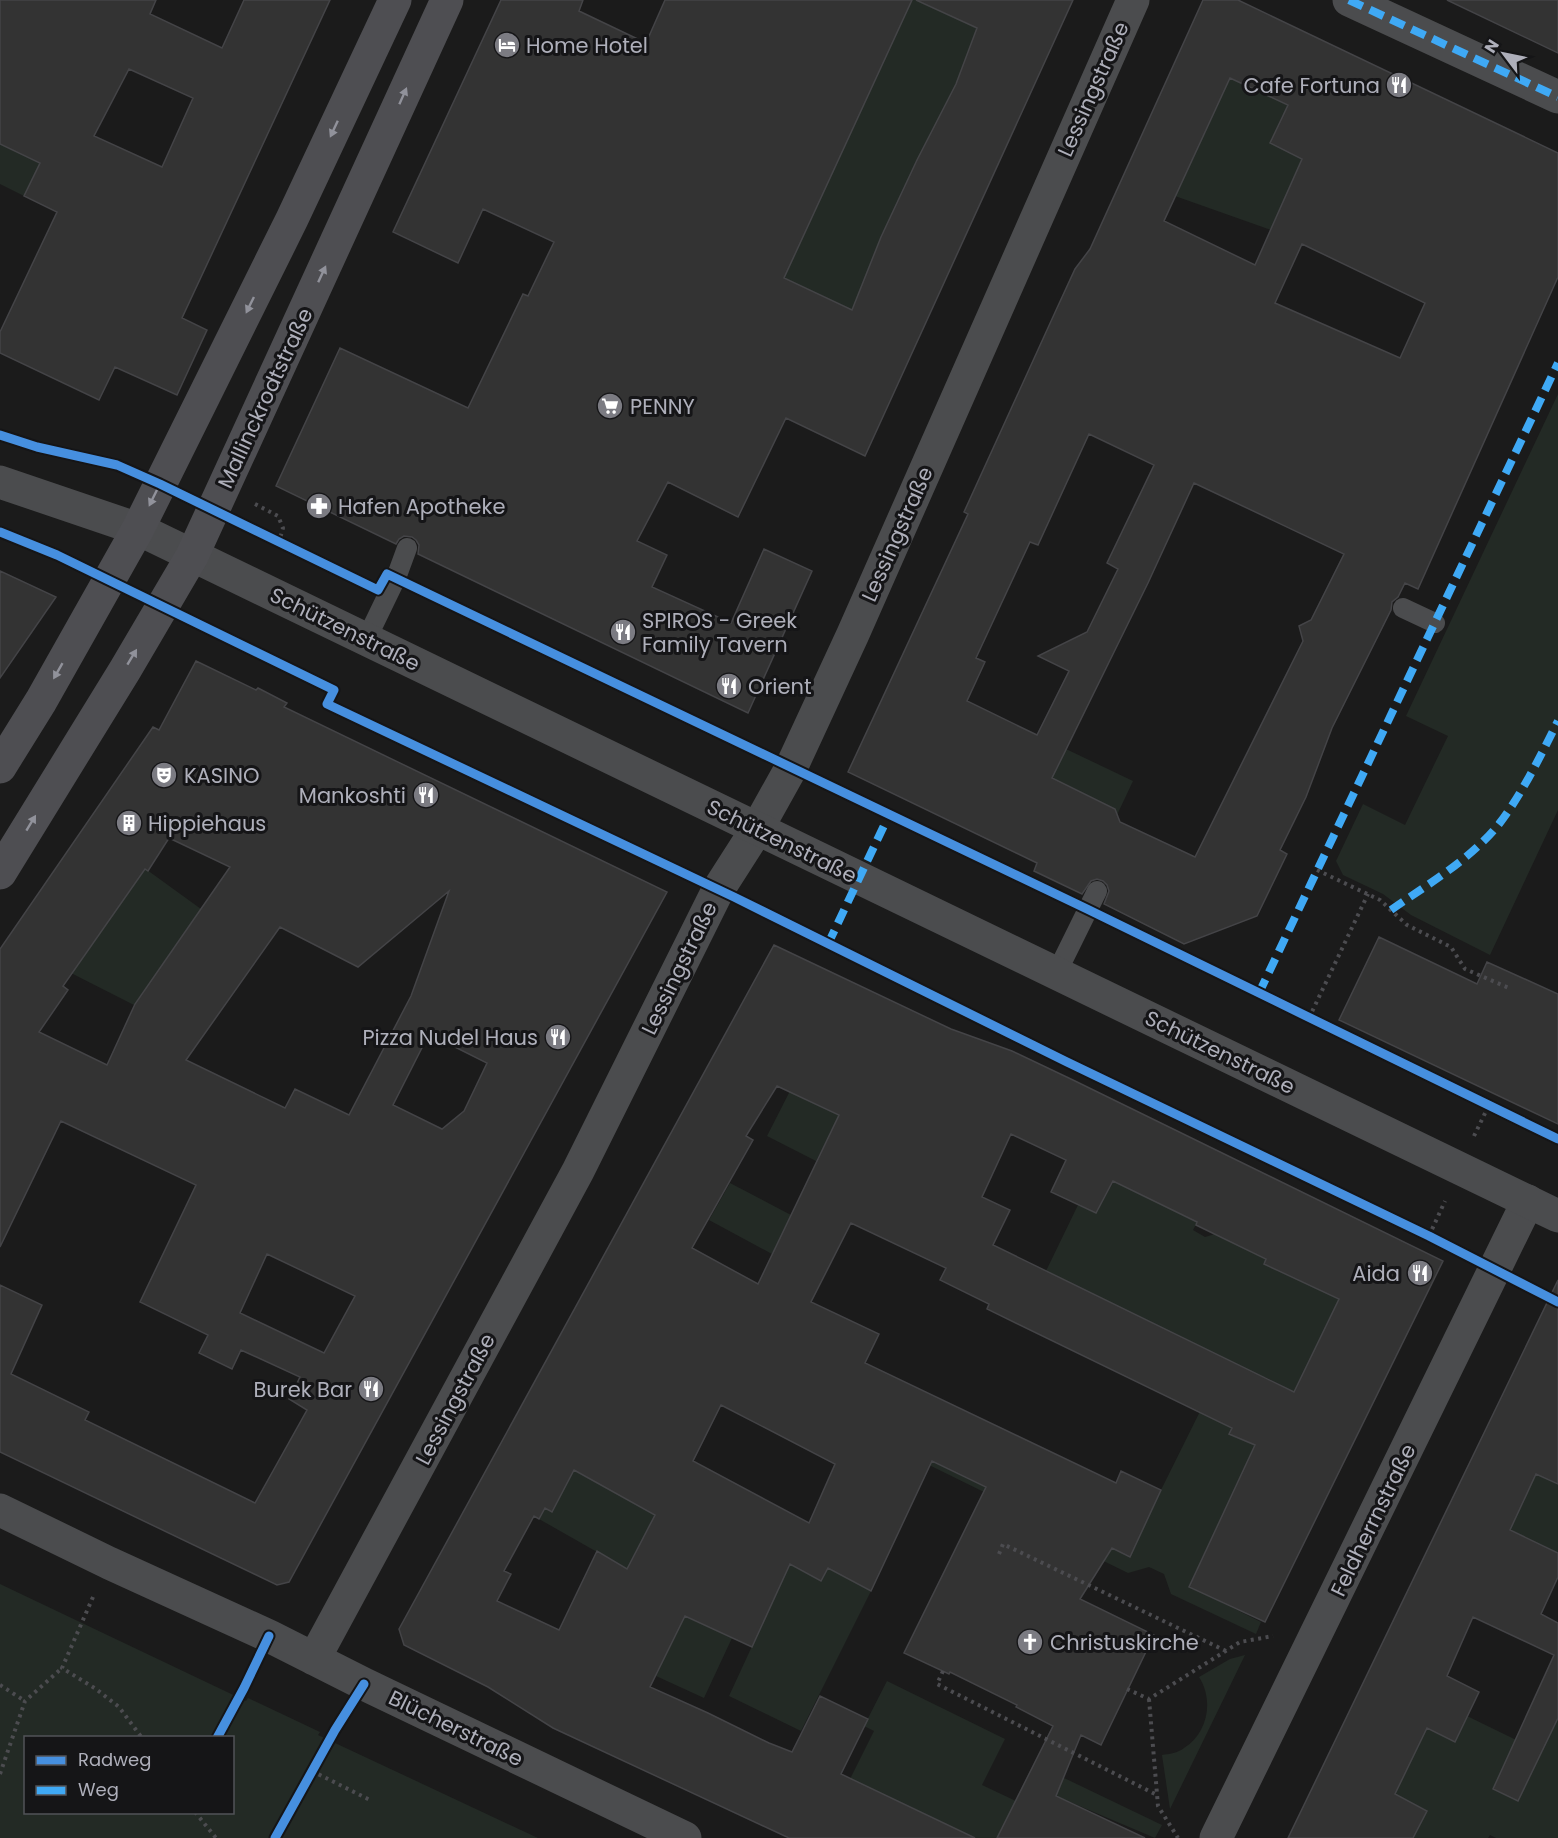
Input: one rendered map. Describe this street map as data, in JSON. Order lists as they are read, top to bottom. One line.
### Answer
{"streets":{"main road":["Mallinckrodtstraße"],"street":["Lessingstraße","Schützenstraße","Feldherrnstraße","Blücherstraße"]},"crossings":[["Lessingstraße","Schützenstraße"],["Lessingstraße","Blücherstraße"],["Mallinckrodtstraße","Schützenstraße"],["Schützenstraße","Feldherrnstraße"]],"places":{"hotel":["Home Hotel"],"restaurant":["Cafe Fortuna","SPIROS - Greek Family Tavern","Orient","Mankoshti","Pizza Nudel Haus","Aida","Burek Bar"],"supermarket":["PENNY"],"pharmacy":["Hafen Apotheke"],"theatre":["KASINO"],"building":["Hippiehaus"],"church":["Christuskirche"]},"legend":["Radweg","Weg"],"north":"top left"}
